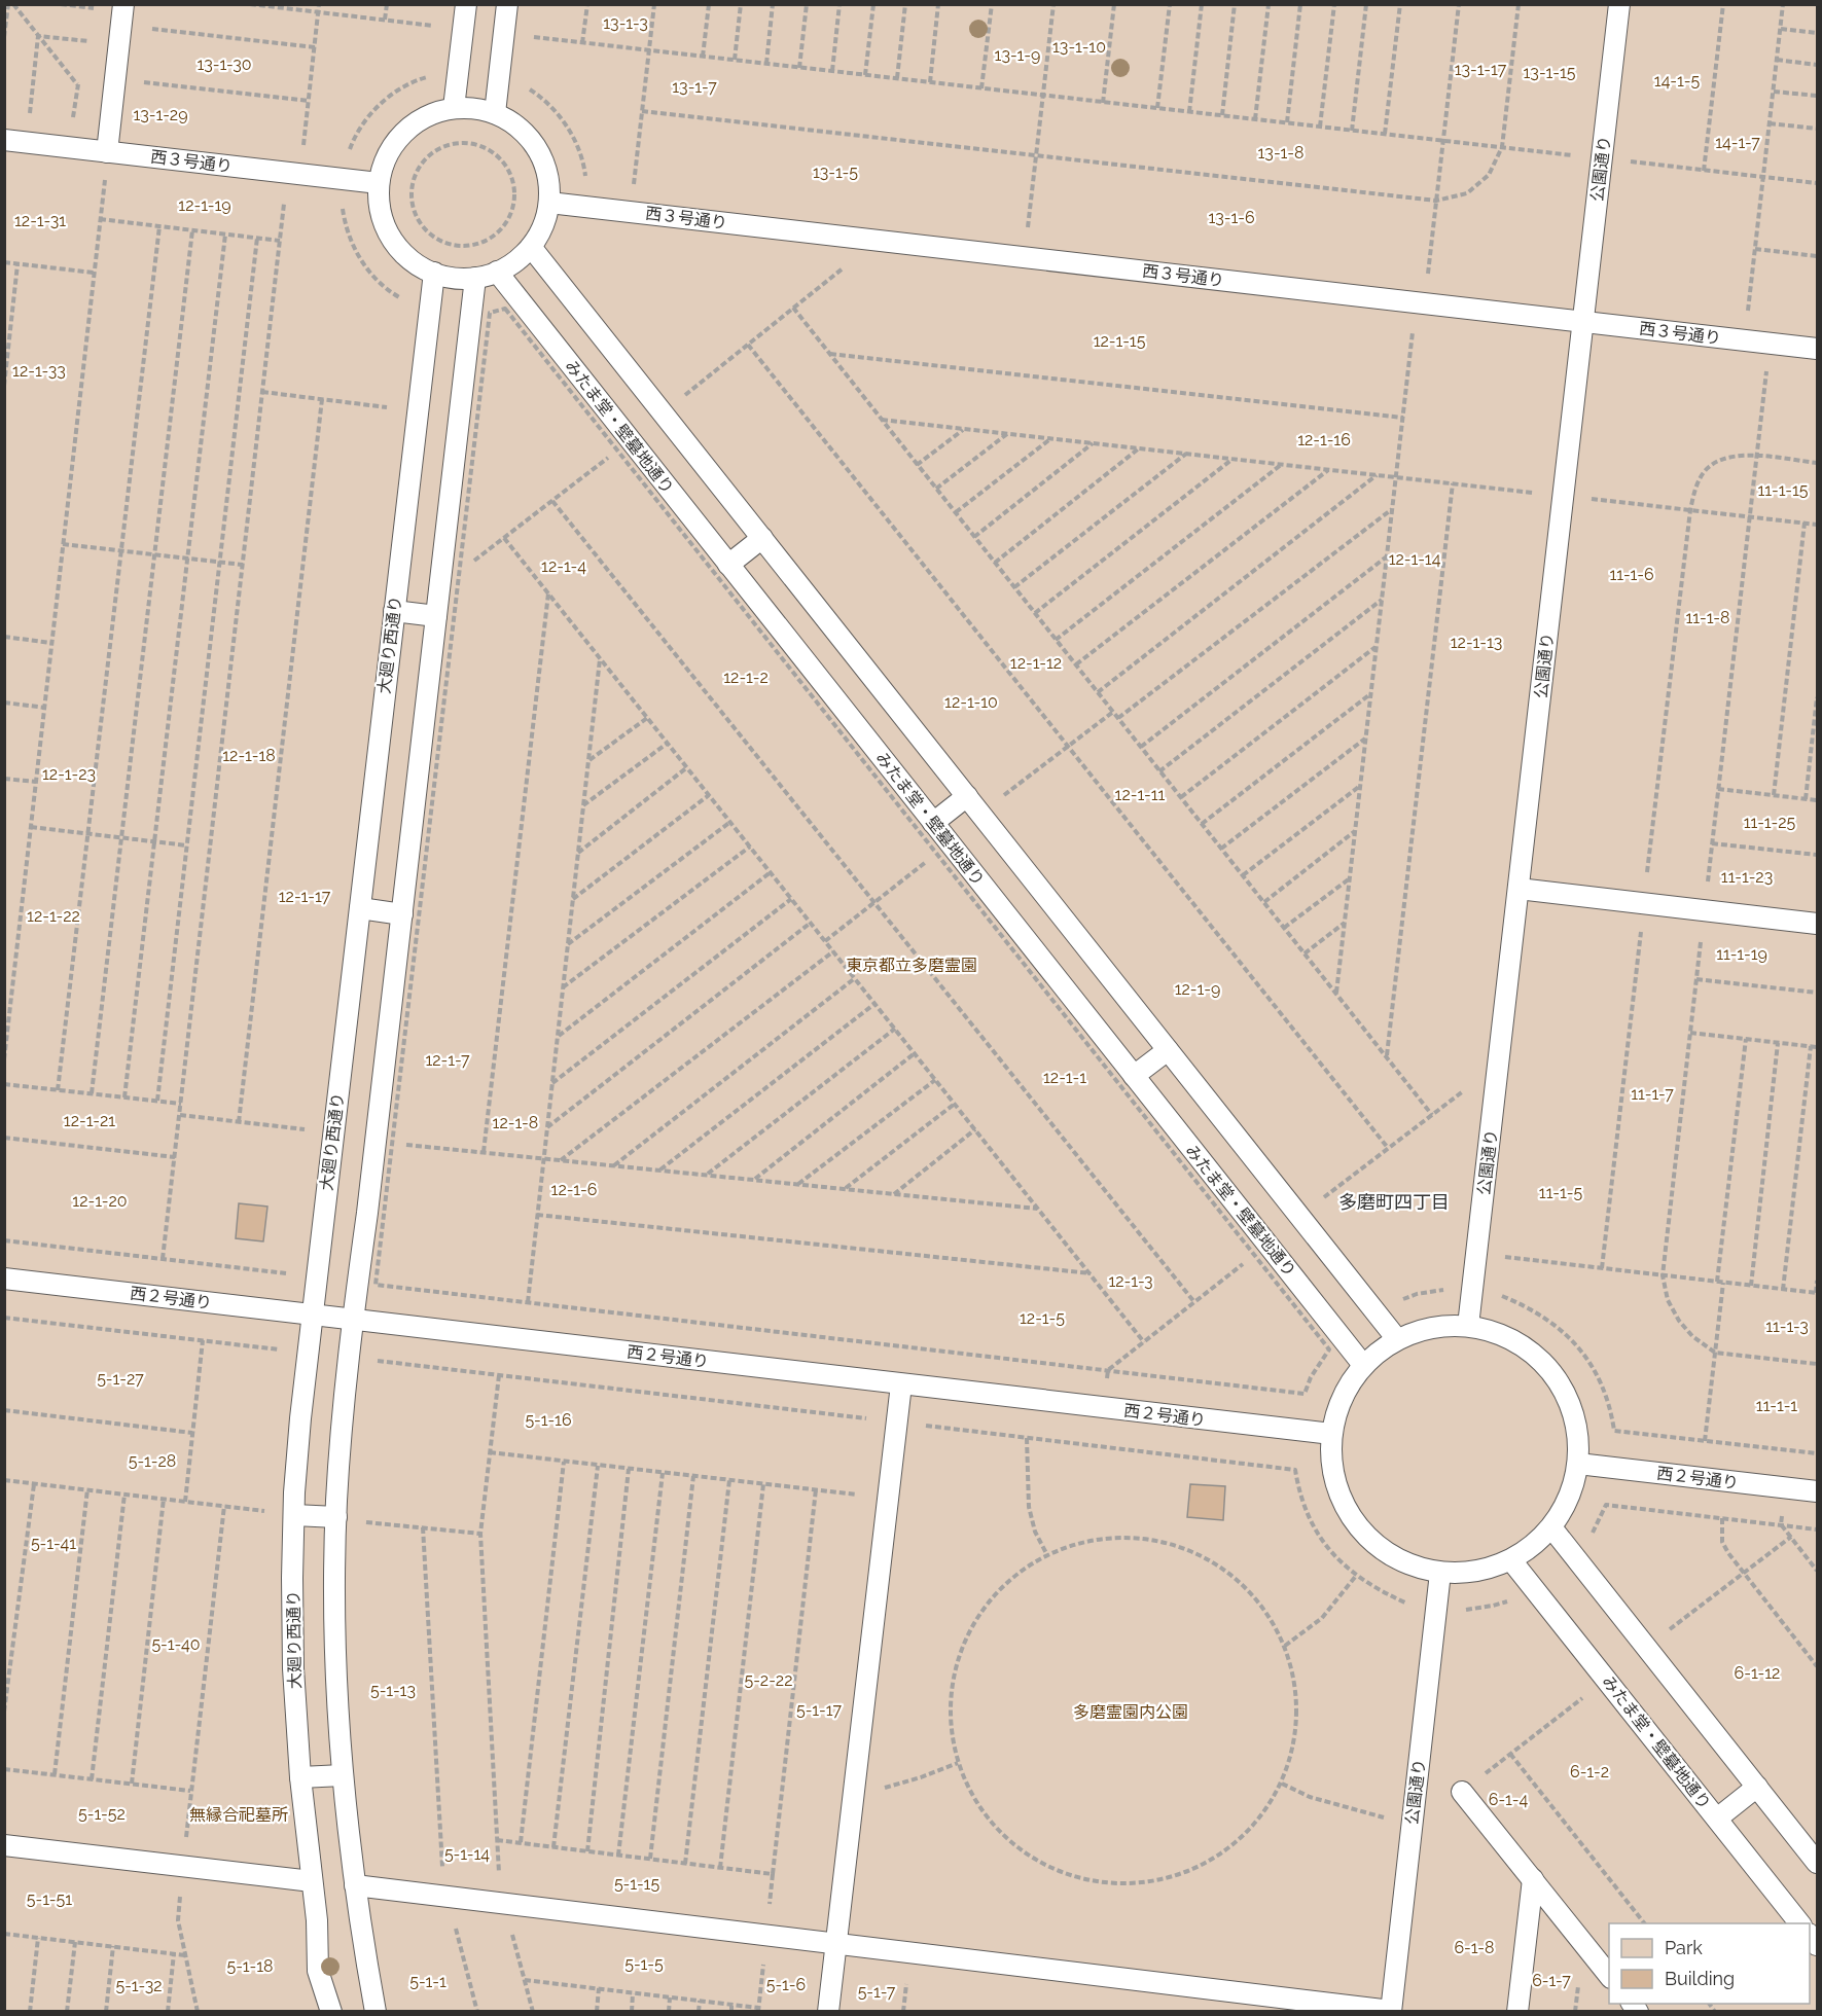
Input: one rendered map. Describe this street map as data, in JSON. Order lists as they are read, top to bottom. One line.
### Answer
{"streets":{"lane":["西３号通り","公園通り","みたま堂・壁墓地通り","大廻り西通り","西２号通り"]},"crossings":[["西３号通り","公園通り"],["大廻り西通り","西２号通り"]],"districts":["多磨町四丁目"],"parks":["13-1-3","13-1-10","13-1-9","13-1-30","13-1-17","13-1-15","14-1-5","13-1-7","13-1-29","14-1-7","13-1-8","13-1-5","12-1-19","13-1-6","12-1-31","12-1-15","12-1-33","12-1-16","11-1-15","12-1-14","12-1-4","11-1-6","11-1-8","12-1-13","12-1-12","12-1-2","12-1-10","12-1-18","12-1-23","12-1-11","11-1-25","11-1-23","12-1-17","12-1-22","11-1-19","東京都立多磨霊園","12-1-9","12-1-7","12-1-1","11-1-7","12-1-21","12-1-8","12-1-6","11-1-5","12-1-20","12-1-3","12-1-5","11-1-3","5-1-27","11-1-1","5-1-16","5-1-28","5-1-41","5-1-40","6-1-12","5-2-22","5-1-13","5-1-17","多磨霊園内公園","6-1-2","6-1-4","5-1-52","無縁合祀墓所","5-1-14","5-1-15","5-1-51","6-1-8","5-1-5","5-1-18","6-1-7","5-1-1","5-1-6","5-1-32","5-1-7"],"legend":["Park","Building"]}
